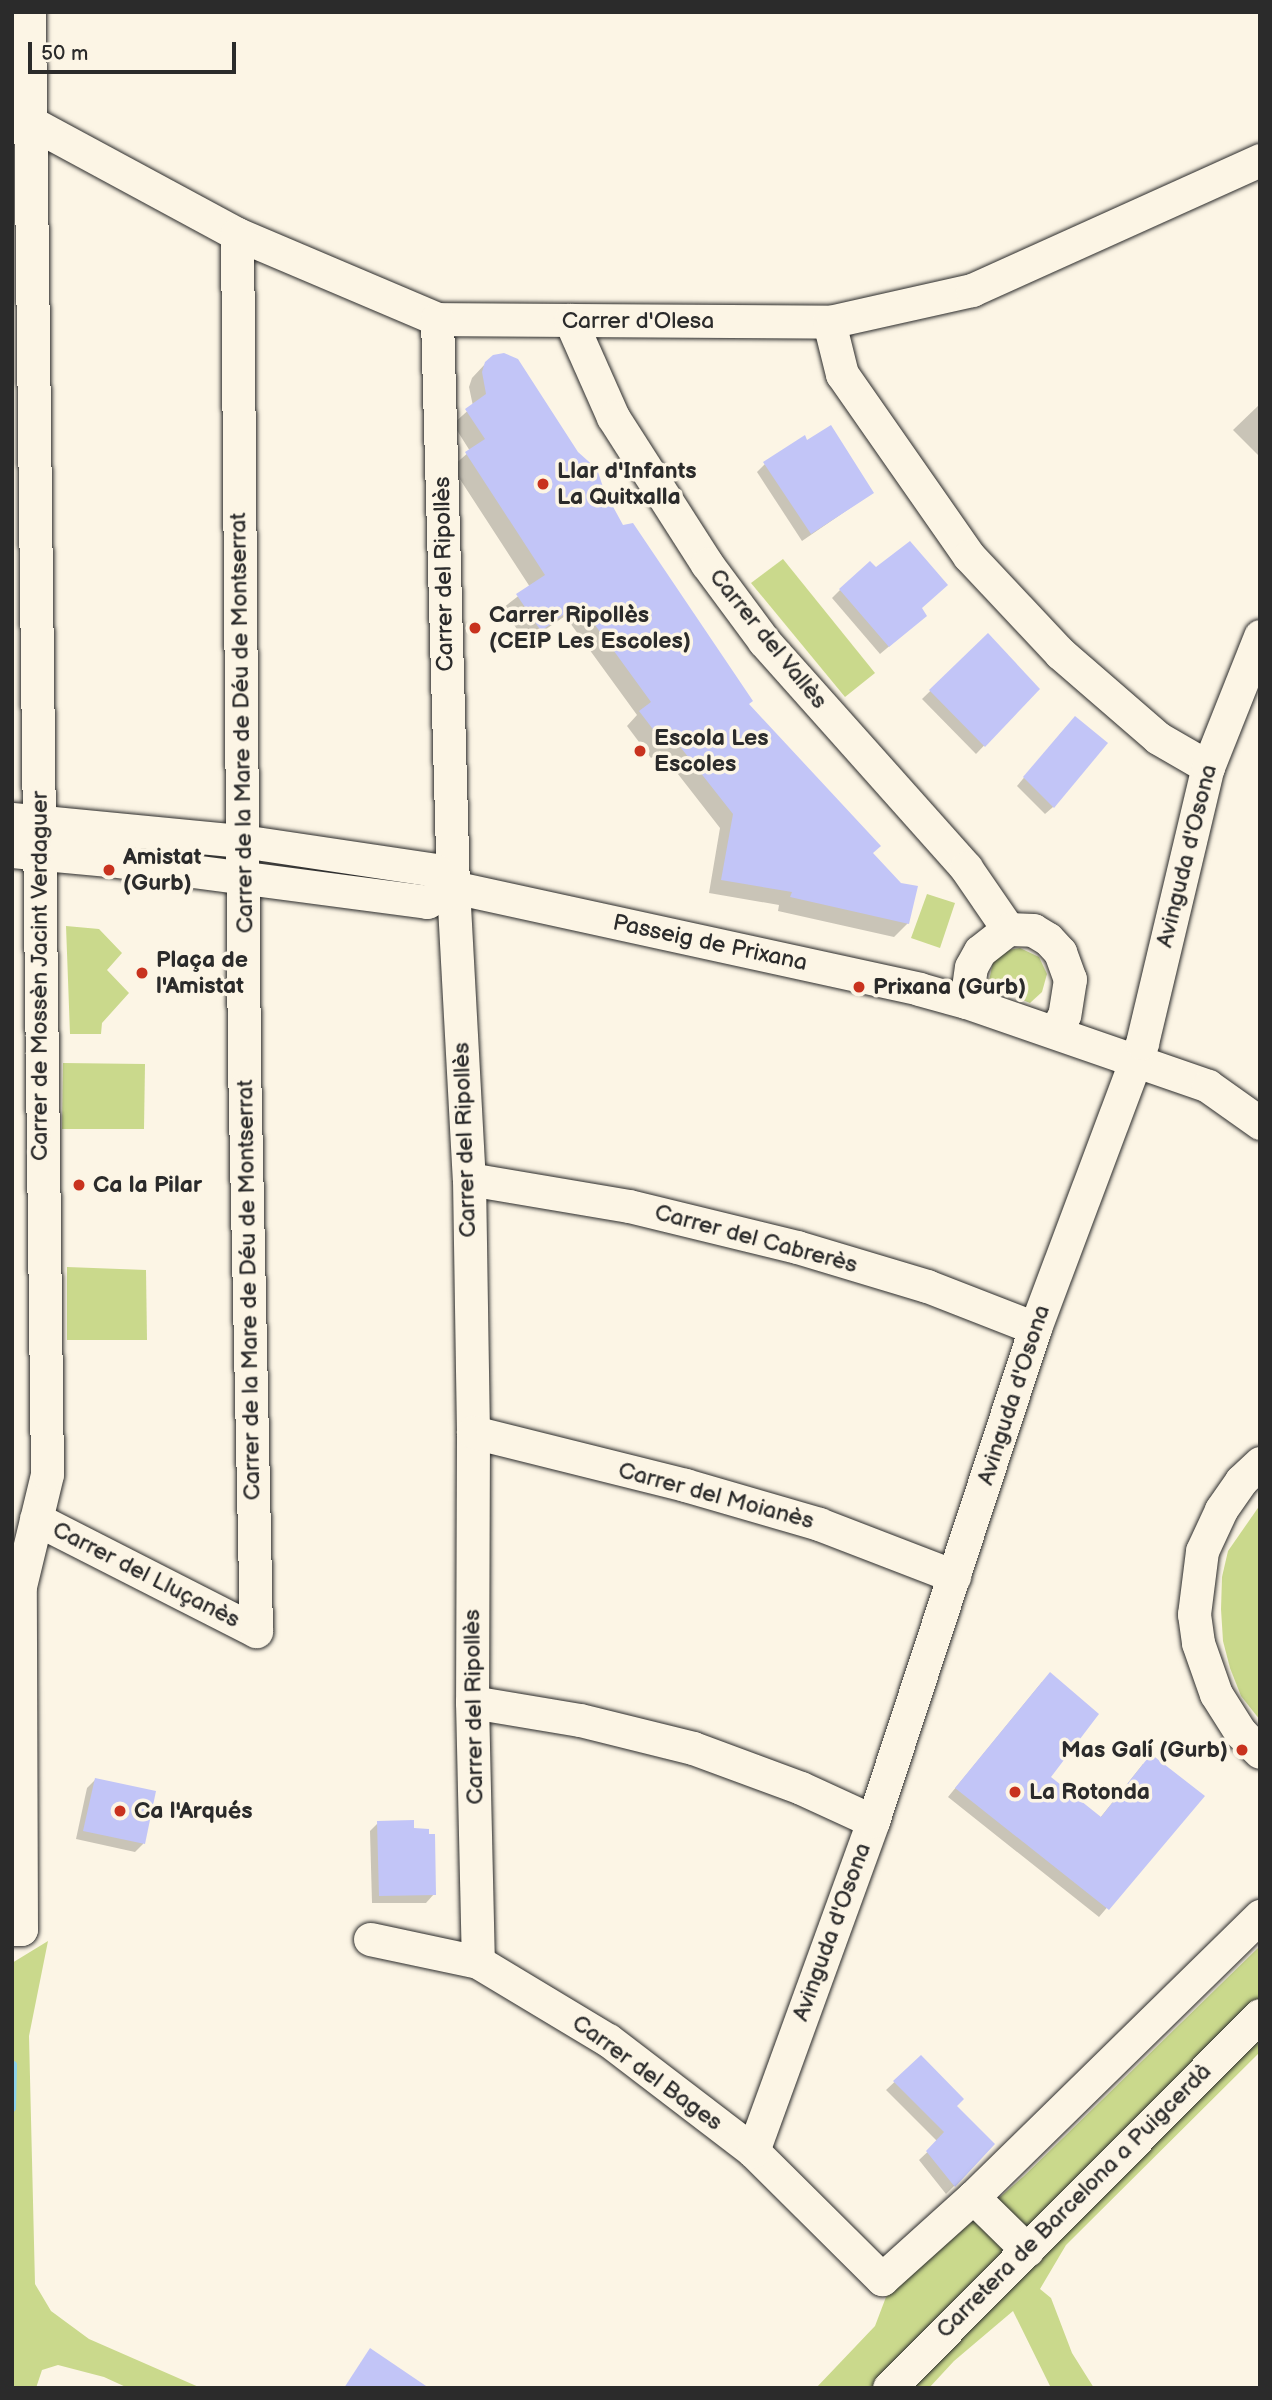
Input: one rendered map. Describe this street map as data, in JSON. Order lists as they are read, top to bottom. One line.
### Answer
{"streets":{"street":["Carrer d'Olesa","Carrer del Ripollès","Carrer del Vallès","Carrer de la Mare de Déu de Montserrat","Avinguda d'Osona","Passeig de Prixana","Carrer de Mossèn Jacint Verdaguer","Carrer del Cabrerès","Carrer del Moianès","Carrer del Lluçanès","Carrer del Bages","Carretera de Barcelona a Puigcerdà"]},"crossings":[["Carrer d'Olesa","Carrer del Ripollès"],["Carrer d'Olesa","Carrer del Vallès"],["Carrer d'Olesa","Carrer de la Mare de Déu de Montserrat"],["Carrer d'Olesa","Carrer de Mossèn Jacint Verdaguer"],["Carrer del Ripollès","Passeig de Prixana"],["Carrer del Ripollès","Carrer del Cabrerès"],["Carrer del Ripollès","Carrer del Moianès"],["Carrer del Ripollès","Carrer del Bages"],["Carrer del Vallès","Passeig de Prixana"],["Carrer de la Mare de Déu de Montserrat","Passeig de Prixana"],["Carrer de la Mare de Déu de Montserrat","Carrer del Lluçanès"],["Avinguda d'Osona","Carrer del Cabrerès"],["Avinguda d'Osona","Carrer del Moianès"],["Avinguda d'Osona","Carrer del Bages"],["Passeig de Prixana","Carrer de Mossèn Jacint Verdaguer"],["Carrer de Mossèn Jacint Verdaguer","Carrer del Lluçanès"]],"places":["Llar d'Infants La Quitxalla","Carrer Ripollès (CEIP Les Escoles)","Escola Les Escoles","Amistat (Gurb)","Plaça de l'Amistat","Prixana (Gurb)","Ca la Pilar","Mas Galí (Gurb)","La Rotonda","Ca l'Arqués"],"scale_bar":"50 m"}
